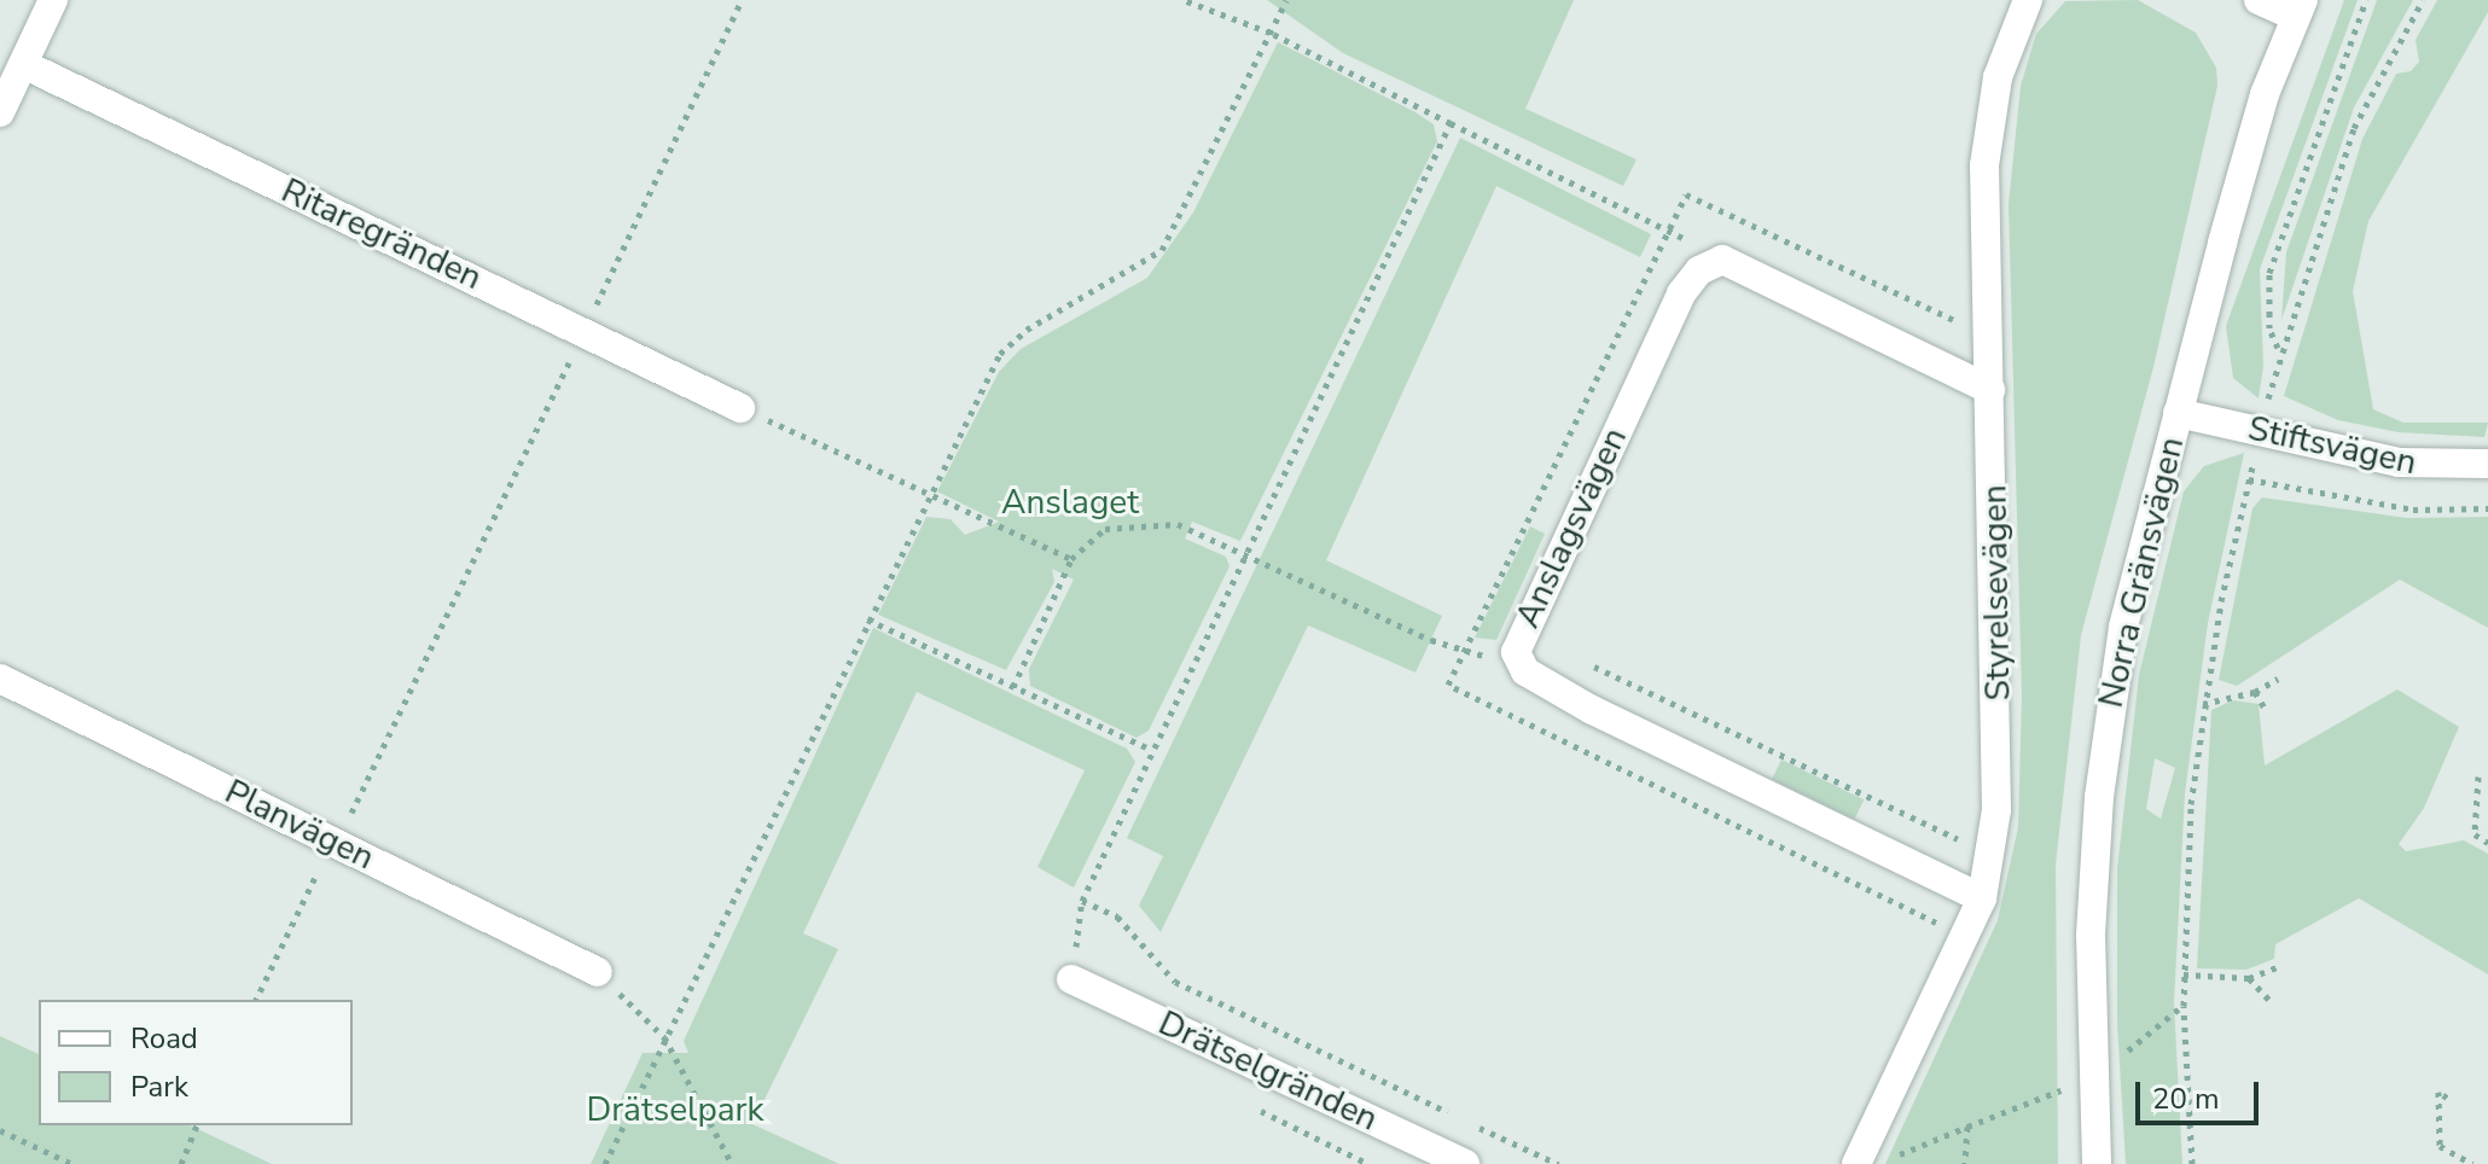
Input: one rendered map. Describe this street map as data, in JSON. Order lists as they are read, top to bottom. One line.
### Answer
{"streets":{"street":["Ritaregränden","Stiftsvägen","Anslagsvägen","Norra Gränsvägen","Styrelsevägen","Planvägen","Drätselgränden"]},"crossings":[["Stiftsvägen","Norra Gränsvägen"],["Anslagsvägen","Styrelsevägen"]],"parks":["Anslaget","Drätselpark"],"legend":["Road","Park"],"scale_bar":"20 m"}
